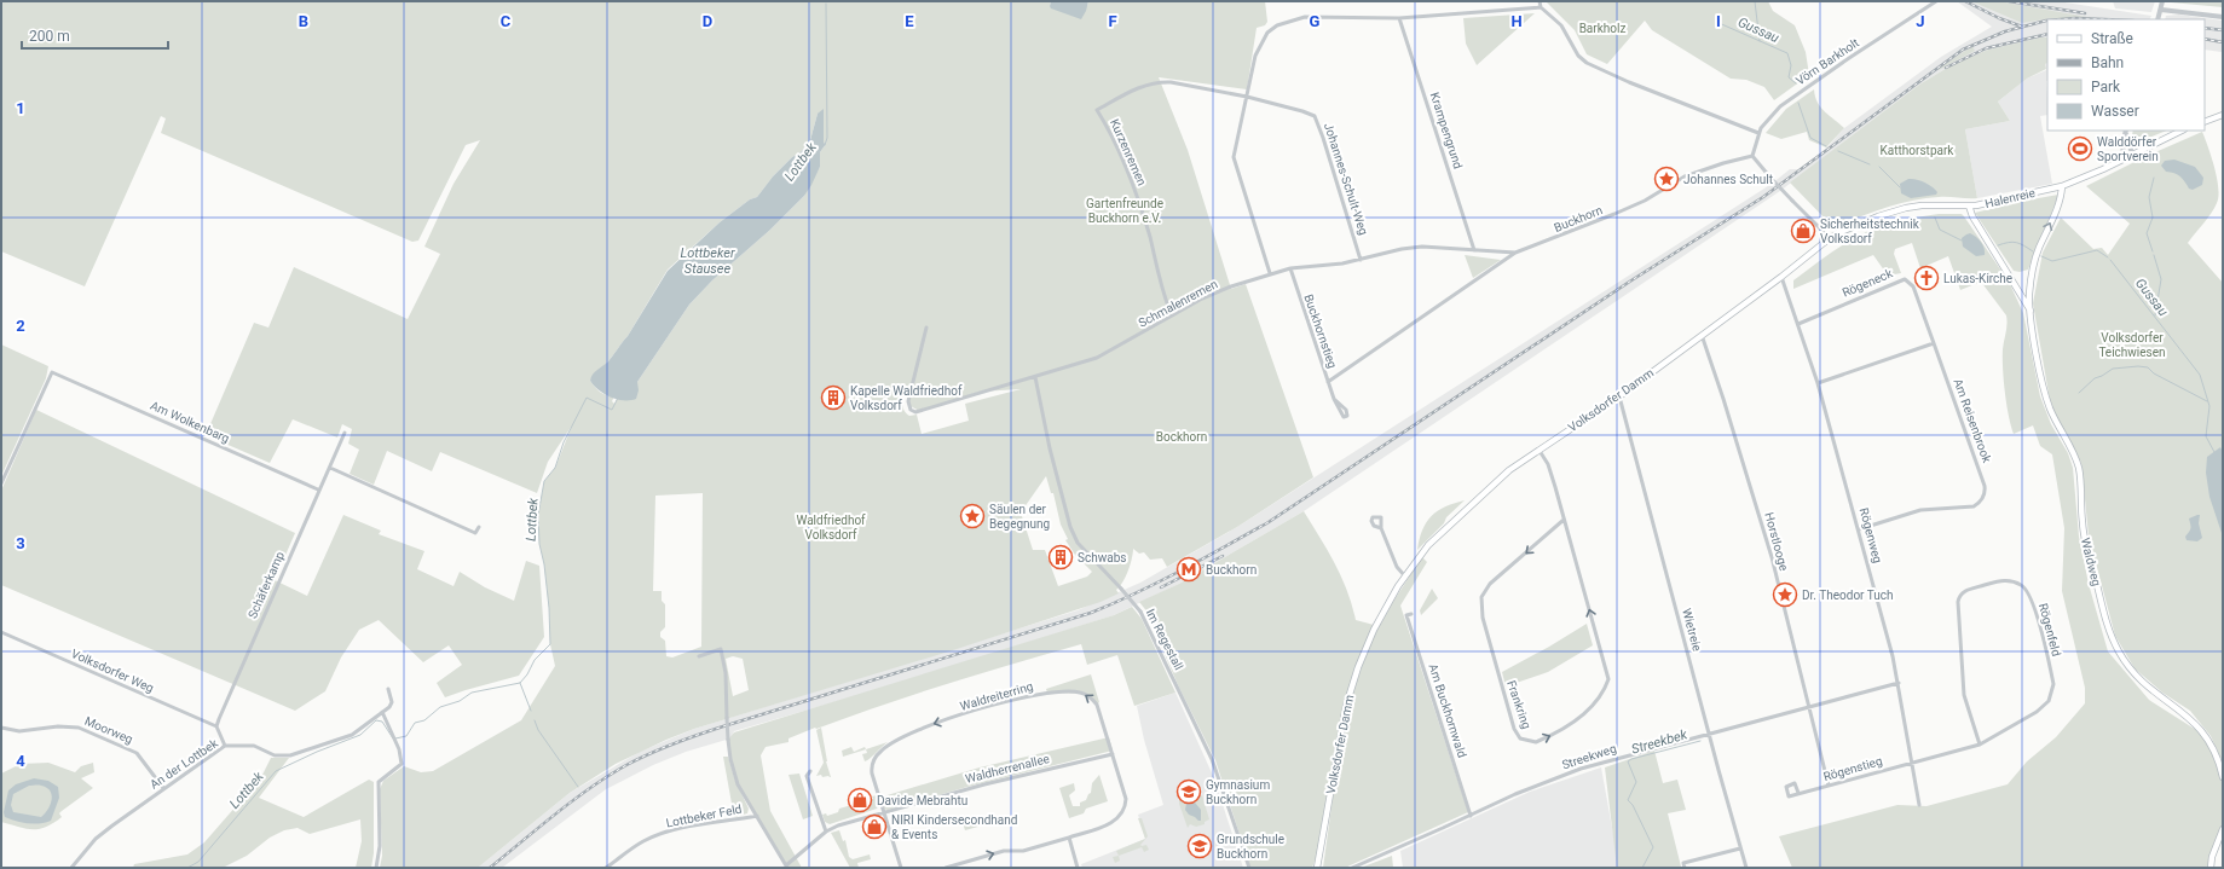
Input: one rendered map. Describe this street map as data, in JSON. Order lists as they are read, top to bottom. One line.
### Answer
{"streets":{"main road":["Halenreie","Volksdorfer Damm","Waldweg"],"street":["Vörn Barkholt","Krampengrund","Kurzenremen","Johannes-Schult-Weg","Buckhorn","Rögeneck","Schmalenremen","Buckhornstieg","Am Reisenbrook","Am Wolkenbarg","Rögenweg","Horstlooge","Schäferkamp","Wietreie","Rögenfeld","Im Regestall","Volksdorfer Weg","Waldreiterring","Frankring","Am Buckhornwald","Moorweg","Streekweg","An der Lottbek","Waldherrenallee","Rögenstieg","Lottbeker Feld"]},"crossings":[["Vörn Barkholt","Buckhorn"],["Krampengrund","Schmalenremen"],["Kurzenremen","Johannes-Schult-Weg"],["Kurzenremen","Schmalenremen"],["Johannes-Schult-Weg","Schmalenremen"],["Halenreie","Volksdorfer Damm"],["Halenreie","Waldweg"],["Buckhorn","Schmalenremen"],["Buckhorn","Buckhornstieg"],["Rögeneck","Am Reisenbrook"],["Rögeneck","Rögenweg"],["Schmalenremen","Buckhornstieg"],["Schmalenremen","Im Regestall"],["Volksdorfer Damm","Rögenweg"],["Volksdorfer Damm","Horstlooge"],["Volksdorfer Damm","Wietreie"],["Volksdorfer Damm","Frankring"],["Am Reisenbrook","Rögenweg"],["Am Wolkenbarg","Schäferkamp"],["Rögenweg","Rögenfeld"],["Rögenweg","Streekweg"],["Rögenweg","Rögenstieg"],["Horstlooge","Streekweg"],["Horstlooge","Rögenstieg"],["Schäferkamp","Volksdorfer Weg"],["Wietreie","Streekweg"],["Rögenfeld","Rögenstieg"],["Waldreiterring","Waldherrenallee"],["Am Buckhornwald","Streekweg"],["Moorweg","An der Lottbek"]],"water":["Gussau","Lottbek","Lottbeker Stausee","Streekbek"],"parks":["Barkholz","Katthorstpark","Gartenfreunde Buckhorn e.V.","Volksdorfer Teichwiesen","Bockhorn","Waldfriedhof Volksdorf"],"places":{"sports":["Walddörfer Sportverein"],"place":["Johannes Schult","Säulen der Begegnung","Dr. Theodor Tuch"],"shop":["Sicherheitstechnik Volksdorf","Davide Mebrahtu","NIRI Kindersecondhand & Events"],"church":["Lukas-Kirche"],"building":["Kapelle Waldfriedhof Volksdorf","Schwabs"],"metro station":["Buckhorn"],"school or university":["Gymnasium Buckhorn","Grundschule Buckhorn"]},"legend":["Straße","Bahn","Park","Wasser"],"scale_bar":"200 m","grid":{"columns":["B","C","D","E","F","G","H","I","J"],"rows":["1","2","3","4"]}}
